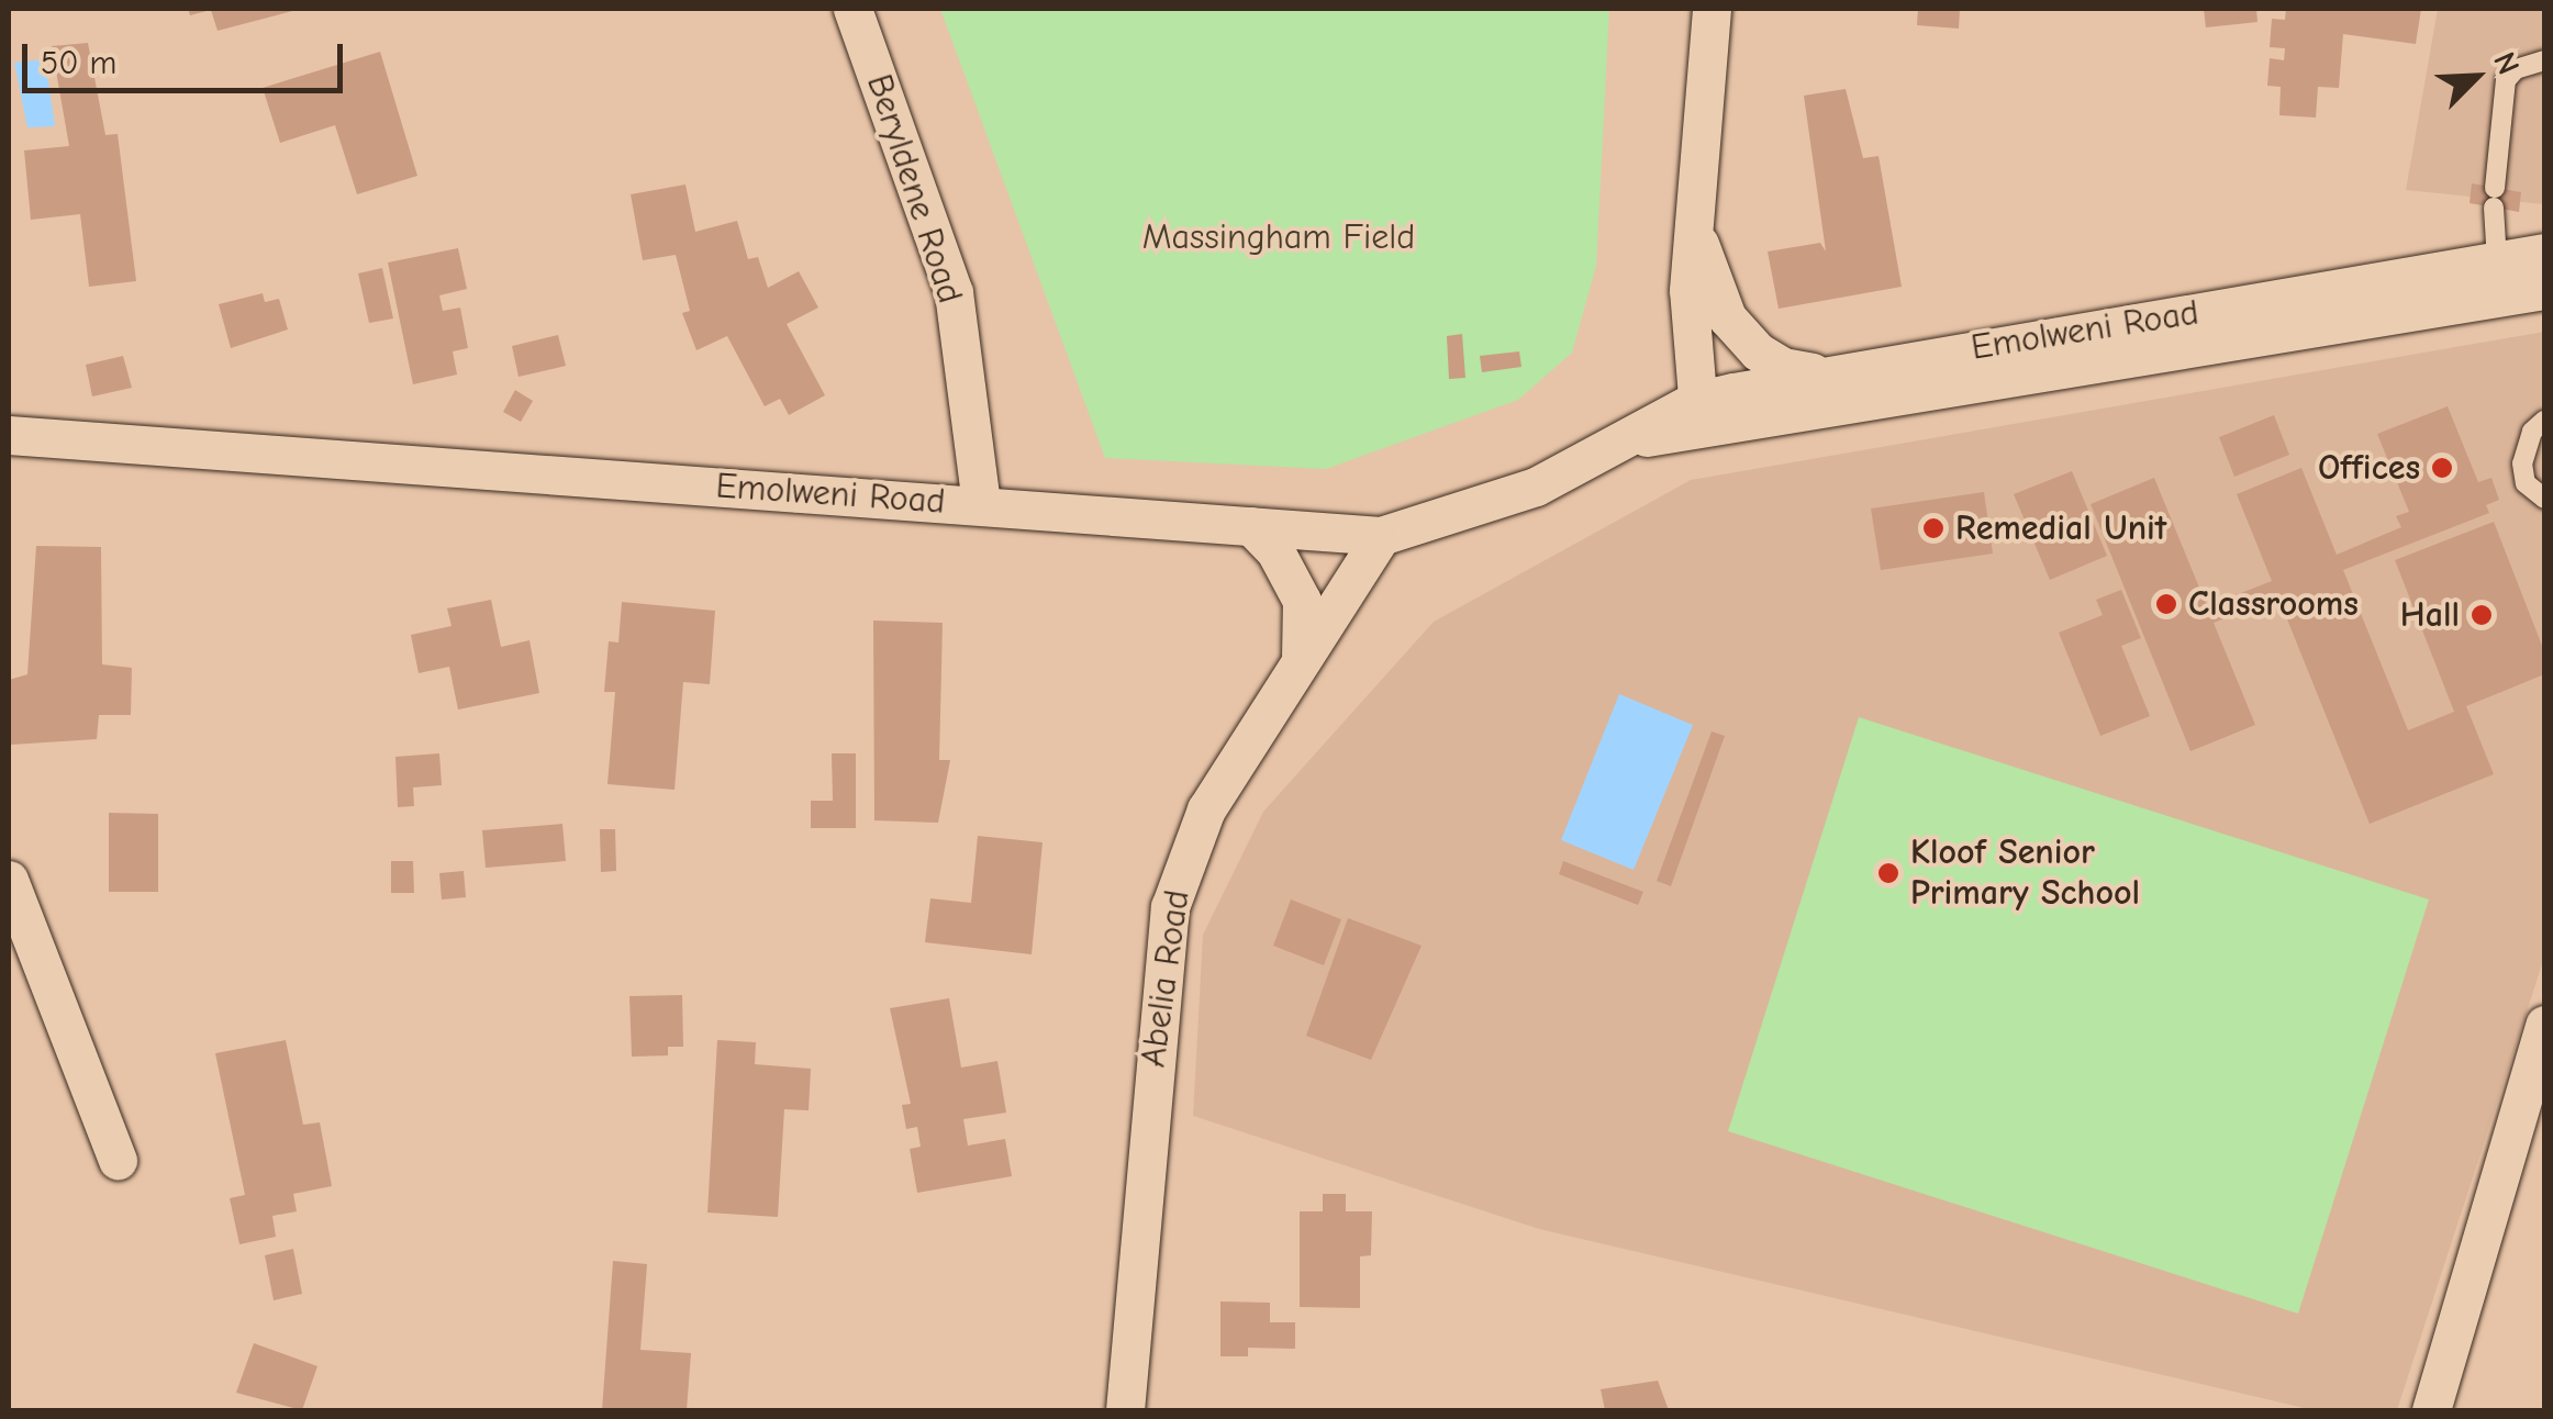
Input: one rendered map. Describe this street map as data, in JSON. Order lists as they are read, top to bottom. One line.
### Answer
{"streets":{"street":["Beryldene Road","Emolweni Road","Abelia Road"]},"crossings":[["Beryldene Road","Emolweni Road"],["Emolweni Road","Abelia Road"]],"parks":["Massingham Field"],"places":["Offices","Remedial Unit","Classrooms","Hall","Kloof Senior Primary School"],"scale_bar":"50 m","north":"top right"}
